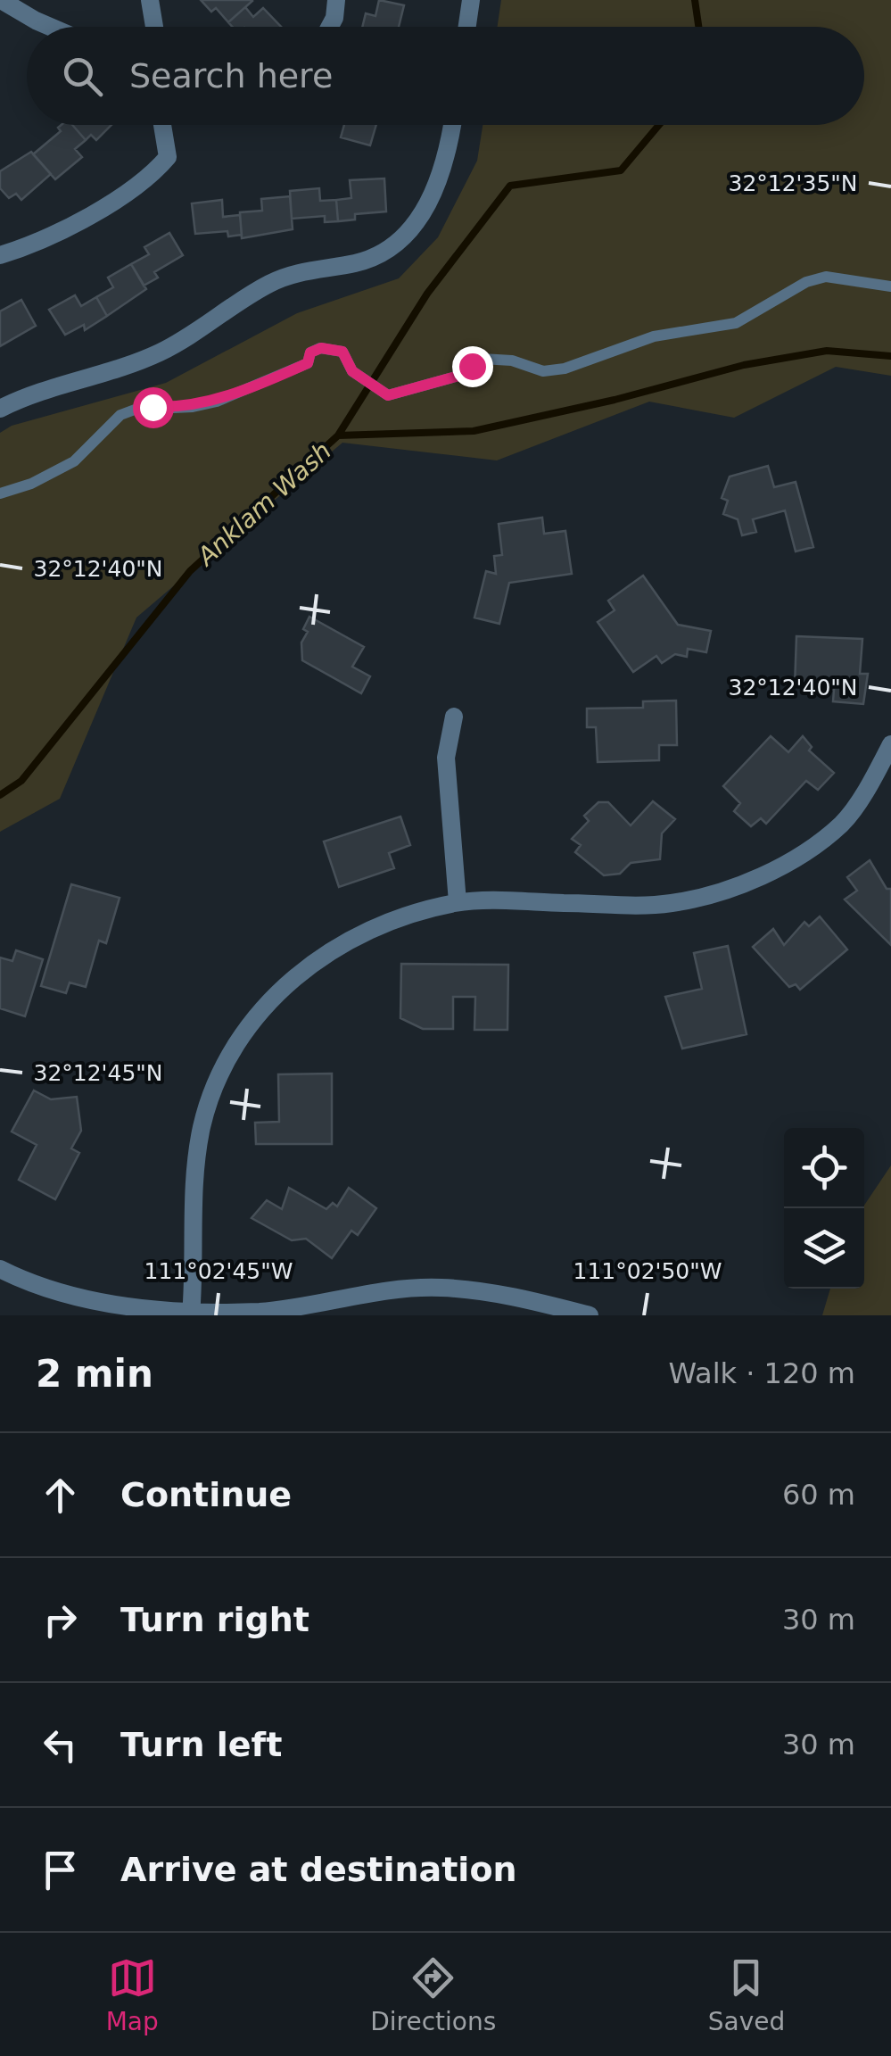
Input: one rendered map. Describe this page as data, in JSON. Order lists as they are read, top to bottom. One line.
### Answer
{"water":["Anklam Wash"],"page":{"search":"Search here","heading":["2 min","Walk · 120 m"],"list":[["Continue","60 m"],["Turn right","30 m"],["Turn left","30 m"],"Arrive at destination"],"nav":["Map","Directions","Saved"]},"coordinates":["32°12'35\"N","32°12'40\"N","32°12'45\"N","111°02'45\"W","111°02'50\"W"]}
